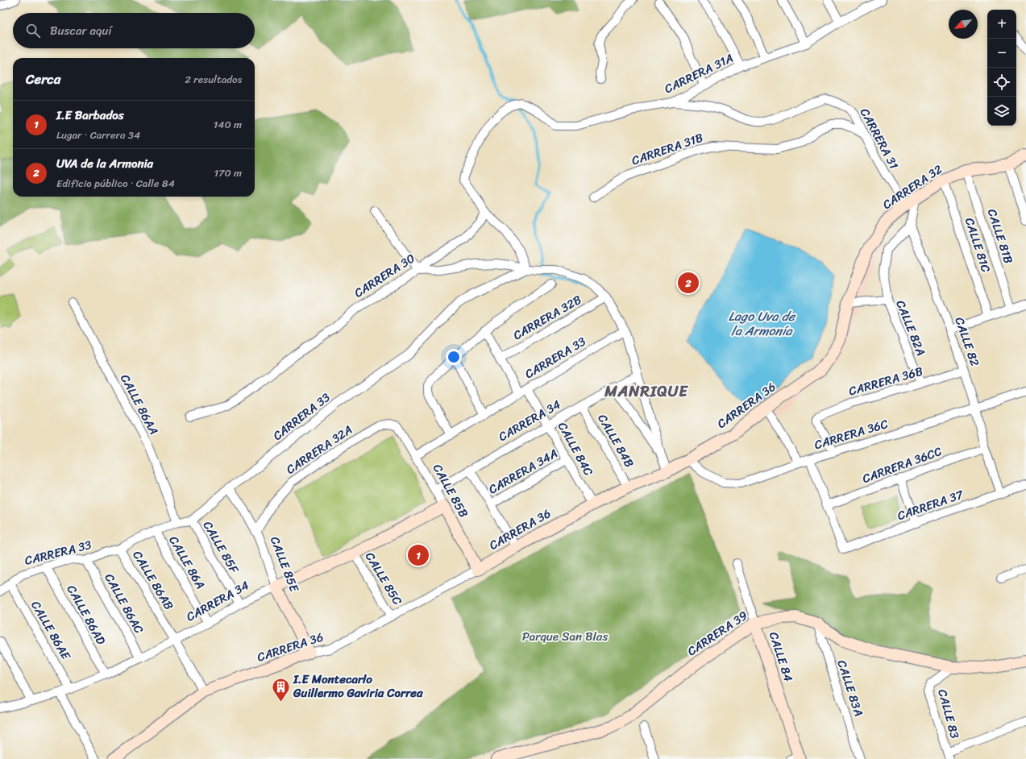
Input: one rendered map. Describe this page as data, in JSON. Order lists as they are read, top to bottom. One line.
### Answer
{"streets":{"street":["CARRERA 31A","CARRERA 31","CARRERA 31B","CARRERA 32","CALLE 81B","CALLE 81C","CARRERA 30","CARRERA 32B","CALLE 82A","CALLE 82","CARRERA 33","CARRERA 36B","CALLE 86AA","CARRERA 36","CARRERA 34","CARRERA 36C","CALLE 84B","CALLE 84C","CARRERA 32A","CARRERA 36CC","CARRERA 34A","CALLE 85B","CARRERA 37","CALLE 85F","CALLE 86A","CALLE 85E","CALLE 85C","CALLE 86AB","CALLE 86AC","CALLE 86AD","CALLE 86AE","CARRERA 39","CALLE 84","CALLE 83A","CALLE 83"]},"crossings":[["CARRERA 31A","CARRERA 31"],["CARRERA 31A","CARRERA 30"],["CARRERA 31","CARRERA 31B"],["CARRERA 31","CARRERA 32"],["CARRERA 32","CALLE 81B"],["CARRERA 32","CALLE 81C"],["CARRERA 32","CARRERA 36"],["CARRERA 32B","CARRERA 33"],["CALLE 82A","CARRERA 36B"],["CALLE 82A","CARRERA 36"],["CALLE 82","CARRERA 36B"],["CALLE 82","CARRERA 36C"],["CALLE 82","CARRERA 36CC"],["CALLE 82","CARRERA 37"],["CARRERA 33","CALLE 86AA"],["CARRERA 33","CALLE 84C"],["CARRERA 33","CALLE 85B"],["CARRERA 33","CALLE 85F"],["CARRERA 33","CALLE 86A"],["CARRERA 33","CALLE 85E"],["CARRERA 33","CALLE 86AB"],["CARRERA 33","CALLE 86AC"],["CARRERA 33","CALLE 86AD"],["CARRERA 33","CALLE 86AE"],["CARRERA 36B","CARRERA 36C"],["CARRERA 36","CARRERA 36C"],["CARRERA 36","CALLE 84B"],["CARRERA 36","CALLE 84C"],["CARRERA 36","CALLE 85B"],["CARRERA 36","CALLE 85E"],["CARRERA 36","CALLE 85C"],["CARRERA 36","CALLE 86AB"],["CARRERA 34","CALLE 84B"],["CARRERA 34","CALLE 84C"],["CARRERA 34","CALLE 85B"],["CARRERA 34","CALLE 85F"],["CARRERA 34","CALLE 86A"],["CARRERA 34","CALLE 85E"],["CARRERA 34","CALLE 85C"],["CARRERA 34","CALLE 86AB"],["CARRERA 34","CALLE 86AC"],["CARRERA 34","CALLE 86AD"],["CARRERA 34","CALLE 86AE"],["CALLE 84C","CARRERA 34A"],["CARRERA 32A","CALLE 85B"],["CARRERA 32A","CALLE 85E"],["CARRERA 36CC","CARRERA 37"],["CARRERA 39","CALLE 84"],["CARRERA 39","CALLE 83A"],["CARRERA 39","CALLE 83"]],"districts":["MANRIQUE"],"water":["Lago Uva de la Armonía"],"parks":["Parque San Blas"],"places":{"building":["I.E Montecarlo Guillermo Gaviria Correa"]},"north":"bottom left","page":{"map_buttons":["+","−"],"search":"Buscar aquí","heading":["Cerca","2 resultados"],"list":[{"mark":"1","name":"I.E Barbados","note":"Lugar · Carrera 34","value":"140 m"},{"mark":"2","name":"UVA de la Armonia","note":"Edificio público · Calle 84","value":"170 m"}],"pins":["2","1"]}}
